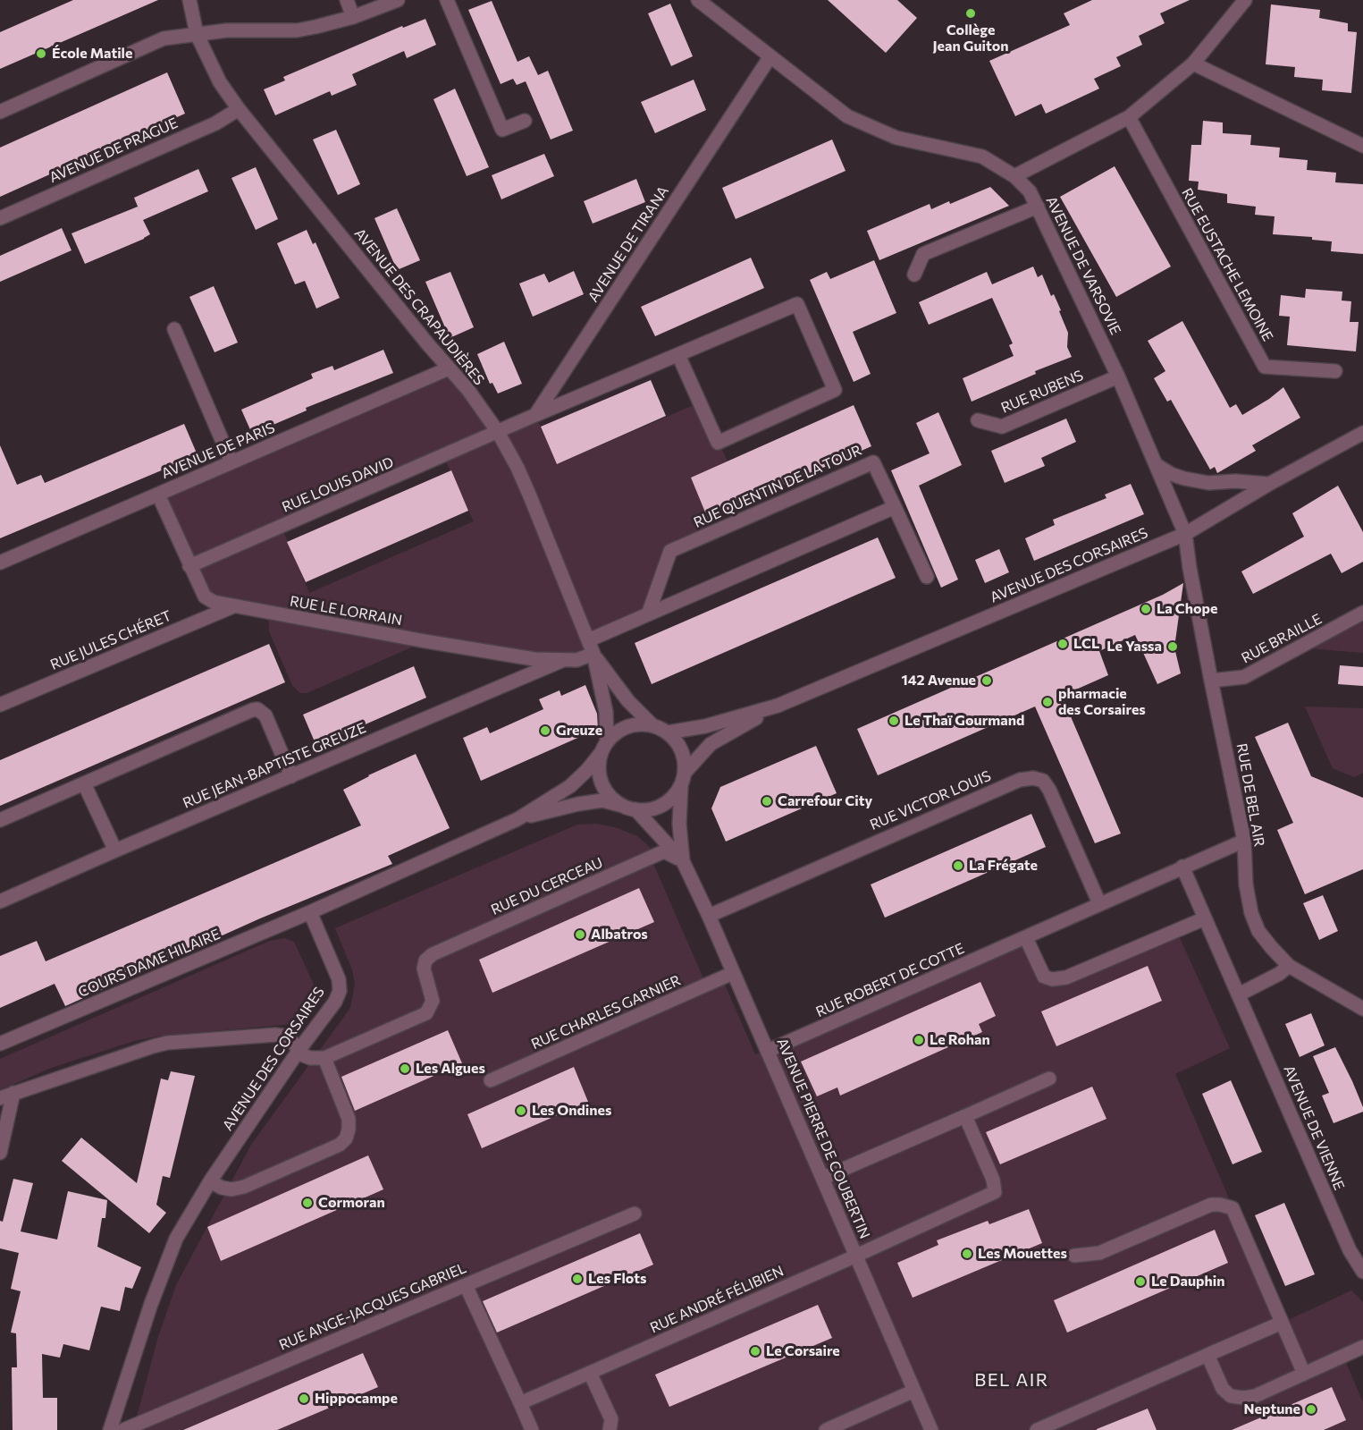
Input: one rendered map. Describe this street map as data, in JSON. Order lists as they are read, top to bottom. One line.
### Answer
{"streets":{"street":["AVENUE DE PRAGUE","AVENUE DE TIRANA","RUE EUSTACHE LEMOINE","AVENUE DE VARSOVIE","AVENUE DES CRAPAUDIÈRES","RUE RUBENS","AVENUE DE PARIS","RUE LOUIS DAVID","RUE QUENTIN DE LA TOUR","AVENUE DES CORSAIRES","RUE LE LORRAIN","RUE BRAILLE","RUE JULES CHÉRET","RUE JEAN-BAPTISTE GREUZE","RUE DE BEL AIR","RUE VICTOR LOUIS","RUE DU CERCEAU","COURS DAME HILAIRE","RUE ROBERT DE COTTE","RUE CHARLES GARNIER","AVENUE DE VIENNE","AVENUE PIERRE DE COUBERTIN","RUE ANDRÉ FÉLIBIEN","RUE ANGE-JACQUES GABRIEL"]},"crossings":[["AVENUE DE PRAGUE","AVENUE DES CRAPAUDIÈRES"],["AVENUE DE TIRANA","AVENUE DE VARSOVIE"],["AVENUE DE VARSOVIE","RUE RUBENS"],["AVENUE DE VARSOVIE","AVENUE DES CORSAIRES"],["AVENUE DE VARSOVIE","RUE DE BEL AIR"],["AVENUE DES CRAPAUDIÈRES","AVENUE DE PARIS"],["AVENUE DES CRAPAUDIÈRES","RUE LOUIS DAVID"],["AVENUE DES CRAPAUDIÈRES","AVENUE DES CORSAIRES"],["AVENUE DES CRAPAUDIÈRES","RUE LE LORRAIN"],["AVENUE DES CRAPAUDIÈRES","AVENUE PIERRE DE COUBERTIN"],["AVENUE DE PARIS","RUE LE LORRAIN"],["RUE LOUIS DAVID","RUE LE LORRAIN"],["AVENUE DES CORSAIRES","RUE DE BEL AIR"],["AVENUE DES CORSAIRES","COURS DAME HILAIRE"],["AVENUE DES CORSAIRES","AVENUE PIERRE DE COUBERTIN"],["RUE LE LORRAIN","RUE JULES CHÉRET"],["RUE LE LORRAIN","RUE JEAN-BAPTISTE GREUZE"],["RUE BRAILLE","RUE DE BEL AIR"],["RUE DE BEL AIR","RUE ROBERT DE COTTE"],["RUE VICTOR LOUIS","RUE ROBERT DE COTTE"],["RUE VICTOR LOUIS","AVENUE PIERRE DE COUBERTIN"],["RUE DU CERCEAU","AVENUE PIERRE DE COUBERTIN"],["RUE ROBERT DE COTTE","AVENUE DE VIENNE"],["RUE ROBERT DE COTTE","AVENUE PIERRE DE COUBERTIN"],["RUE CHARLES GARNIER","AVENUE PIERRE DE COUBERTIN"],["AVENUE PIERRE DE COUBERTIN","RUE ANDRÉ FÉLIBIEN"]],"districts":["BEL AIR"],"places":["Collège Jean Guiton","École Matile","La Chope","LCL","Le Yassa","142 Avenue","pharmacie des Corsaires","Le Thaï Gourmand","Greuze","Carrefour City","La Frégate","Albatros","Le Rohan","Les Algues","Les Ondines","Cormoran","Les Mouettes","Les Flots","Le Dauphin","Le Corsaire","Hippocampe","Neptune"]}
